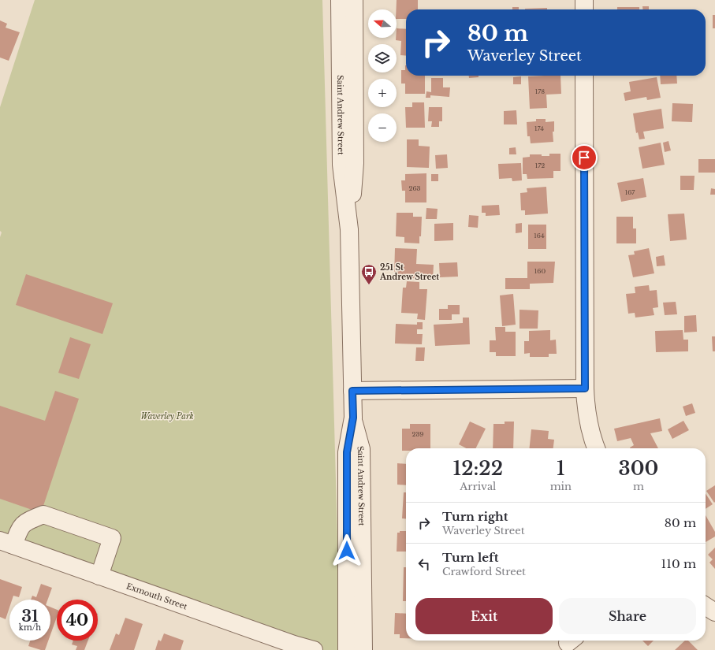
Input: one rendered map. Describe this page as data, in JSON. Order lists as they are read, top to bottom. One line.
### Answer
{"streets":{"street":["Saint Andrew Street","Exmouth Street"]},"parks":["Waverley Park"],"places":{"bus stop":["251 St Andrew Street"]},"house_numbers":["178","174","172","263","167","164","160","239"],"north":"left","page":{"map_buttons":["+","−"],"turn":["80 m","Waverley Street"],"eta":["12:22","Arrival","1","min","300","m"],"list":[{"name":"Turn right","note":"Waverley Street","value":"80 m"},{"name":"Turn left","note":"Crawford Street","value":"110 m"}],"buttons":["Exit","Share"],"speed":"31 km/h","limit":"40"}}
